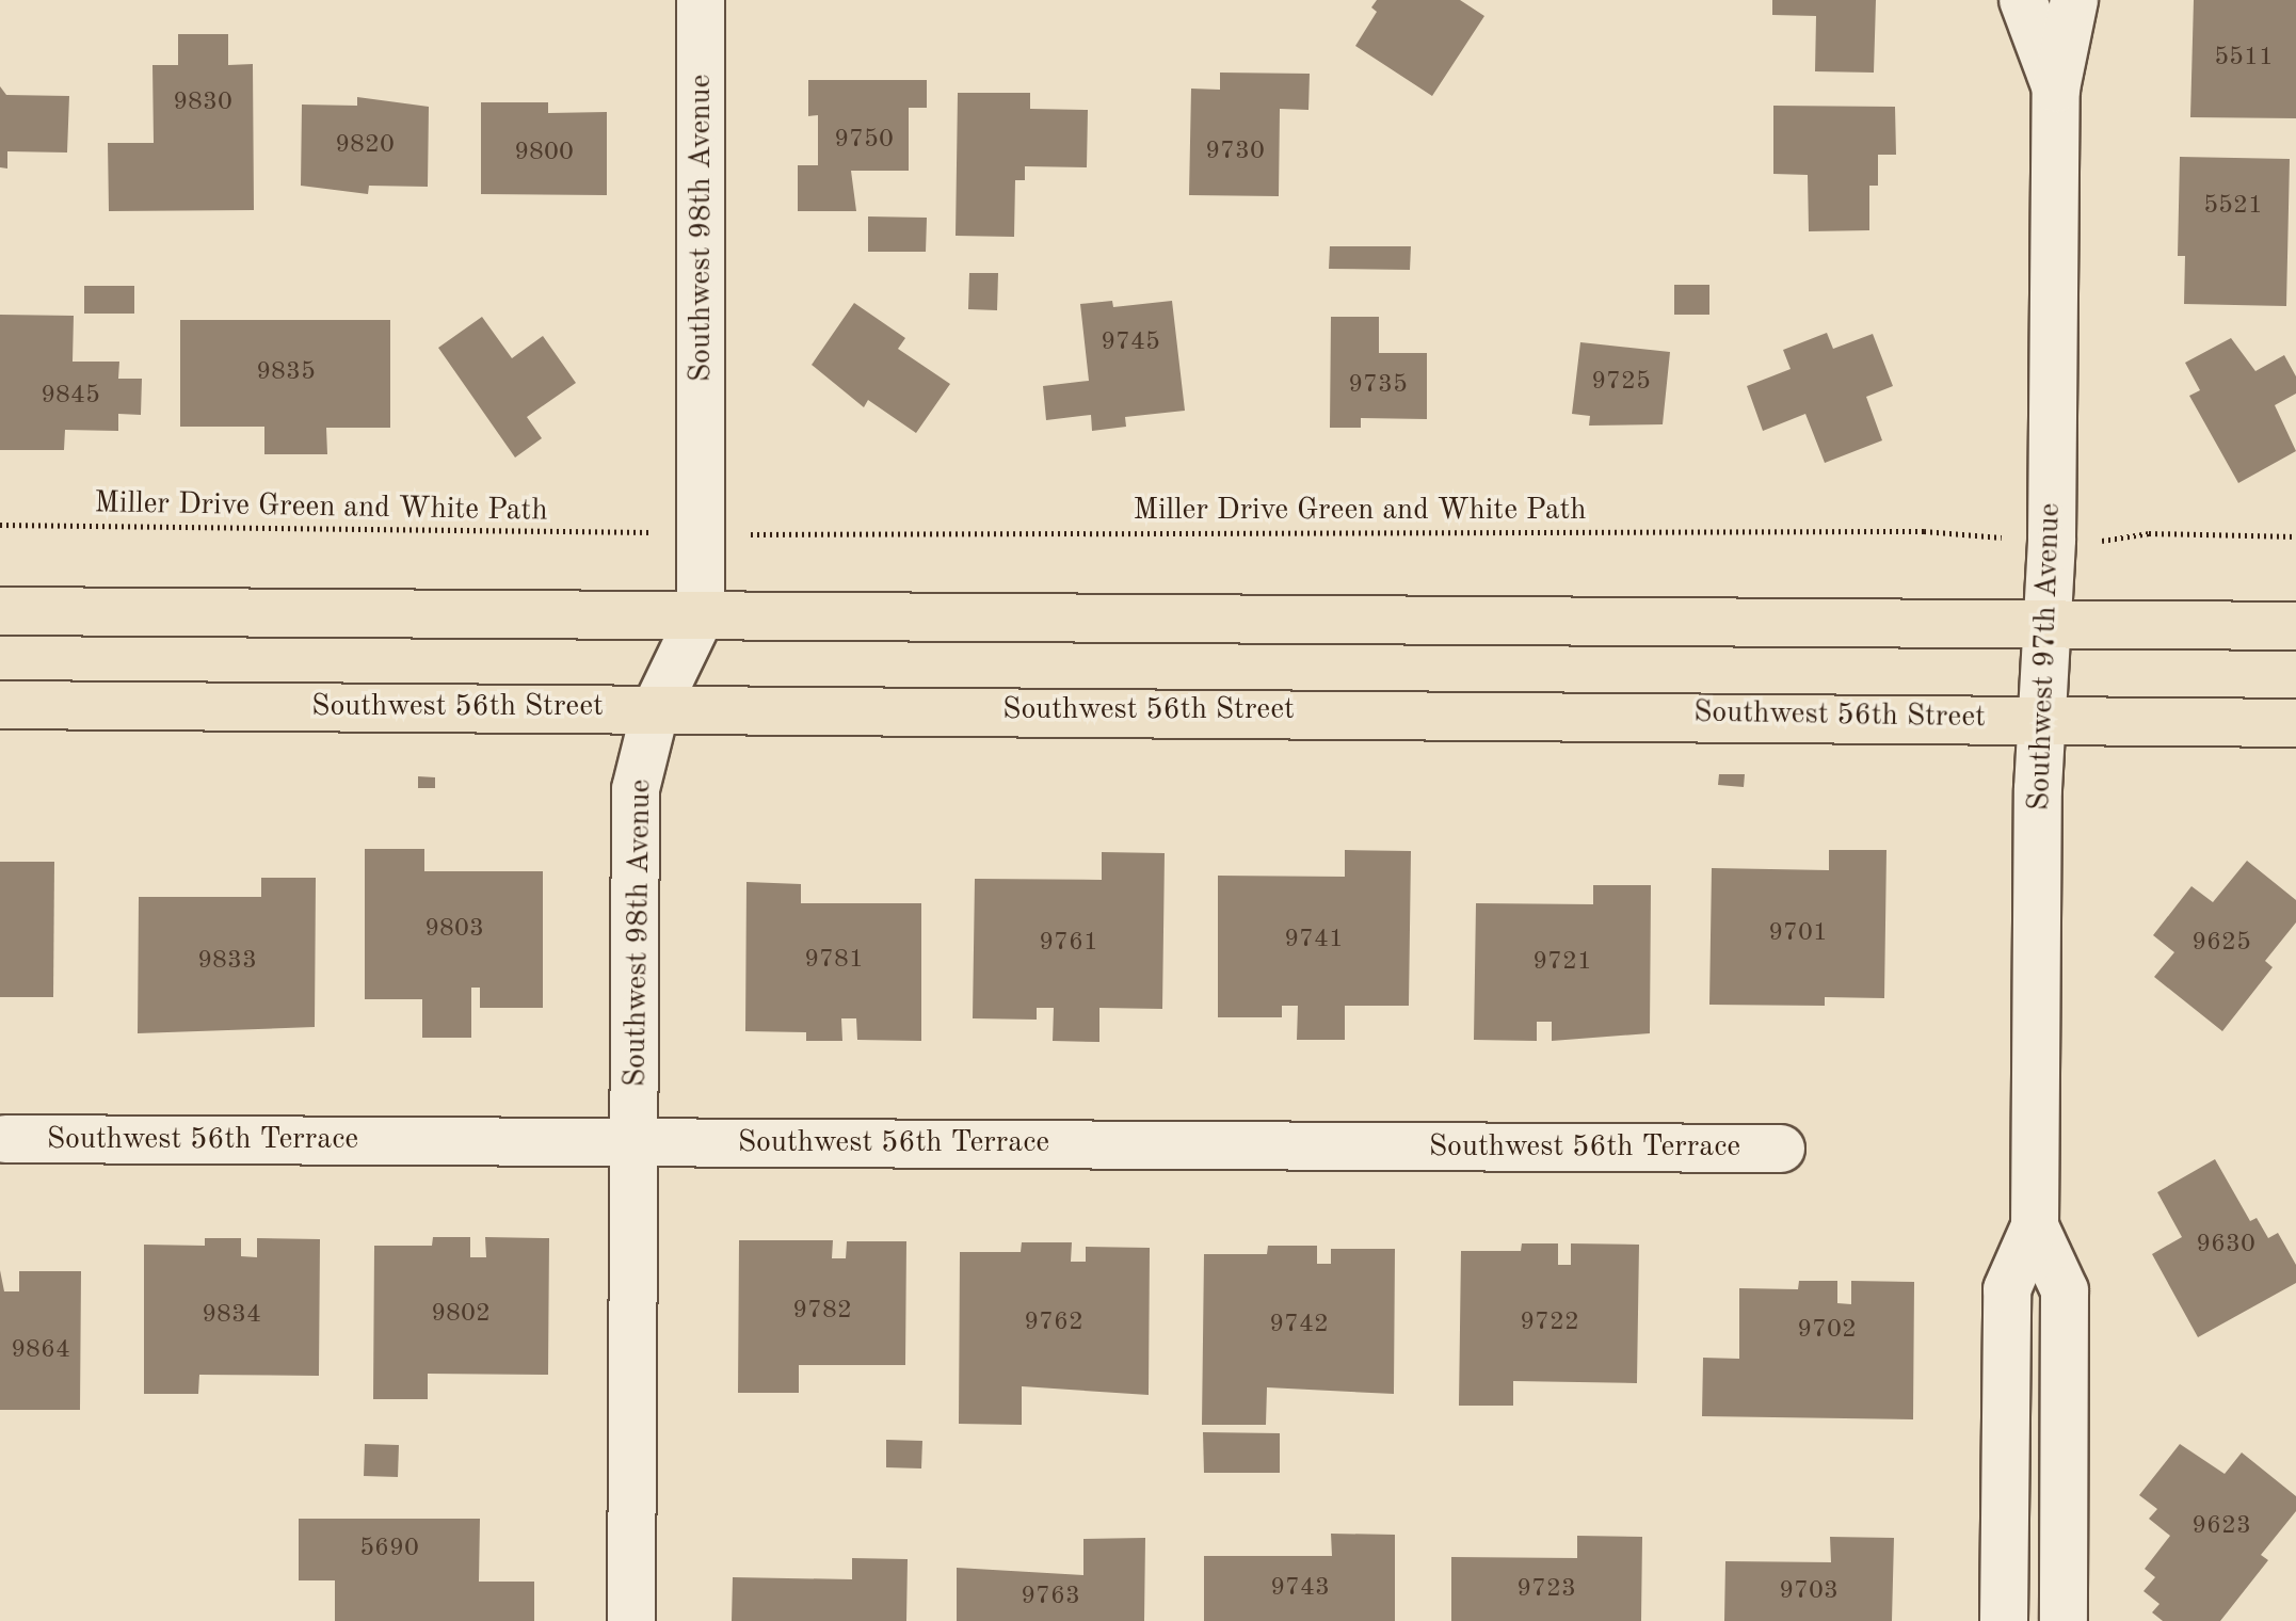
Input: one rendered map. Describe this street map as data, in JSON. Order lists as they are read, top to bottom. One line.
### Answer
{"streets":{"main road":["Southwest 56th Street"],"street":["Southwest 98th Avenue","Southwest 97th Avenue","Southwest 56th Terrace"],"path":["Miller Drive Green and White Path"]},"crossings":[["Southwest 98th Avenue","Southwest 56th Street"],["Southwest 98th Avenue","Southwest 56th Terrace"],["Southwest 97th Avenue","Southwest 56th Street"]],"house_numbers":["5511","9830","9750","9820","9730","9800","5521","9745","9835","9725","9735","9845","9803","9701","9741","9761","9625","9781","9833","9721","9630","9782","9802","9834","9762","9722","9742","9702","9864","9623","5690","9743","9723","9703","9763"]}
